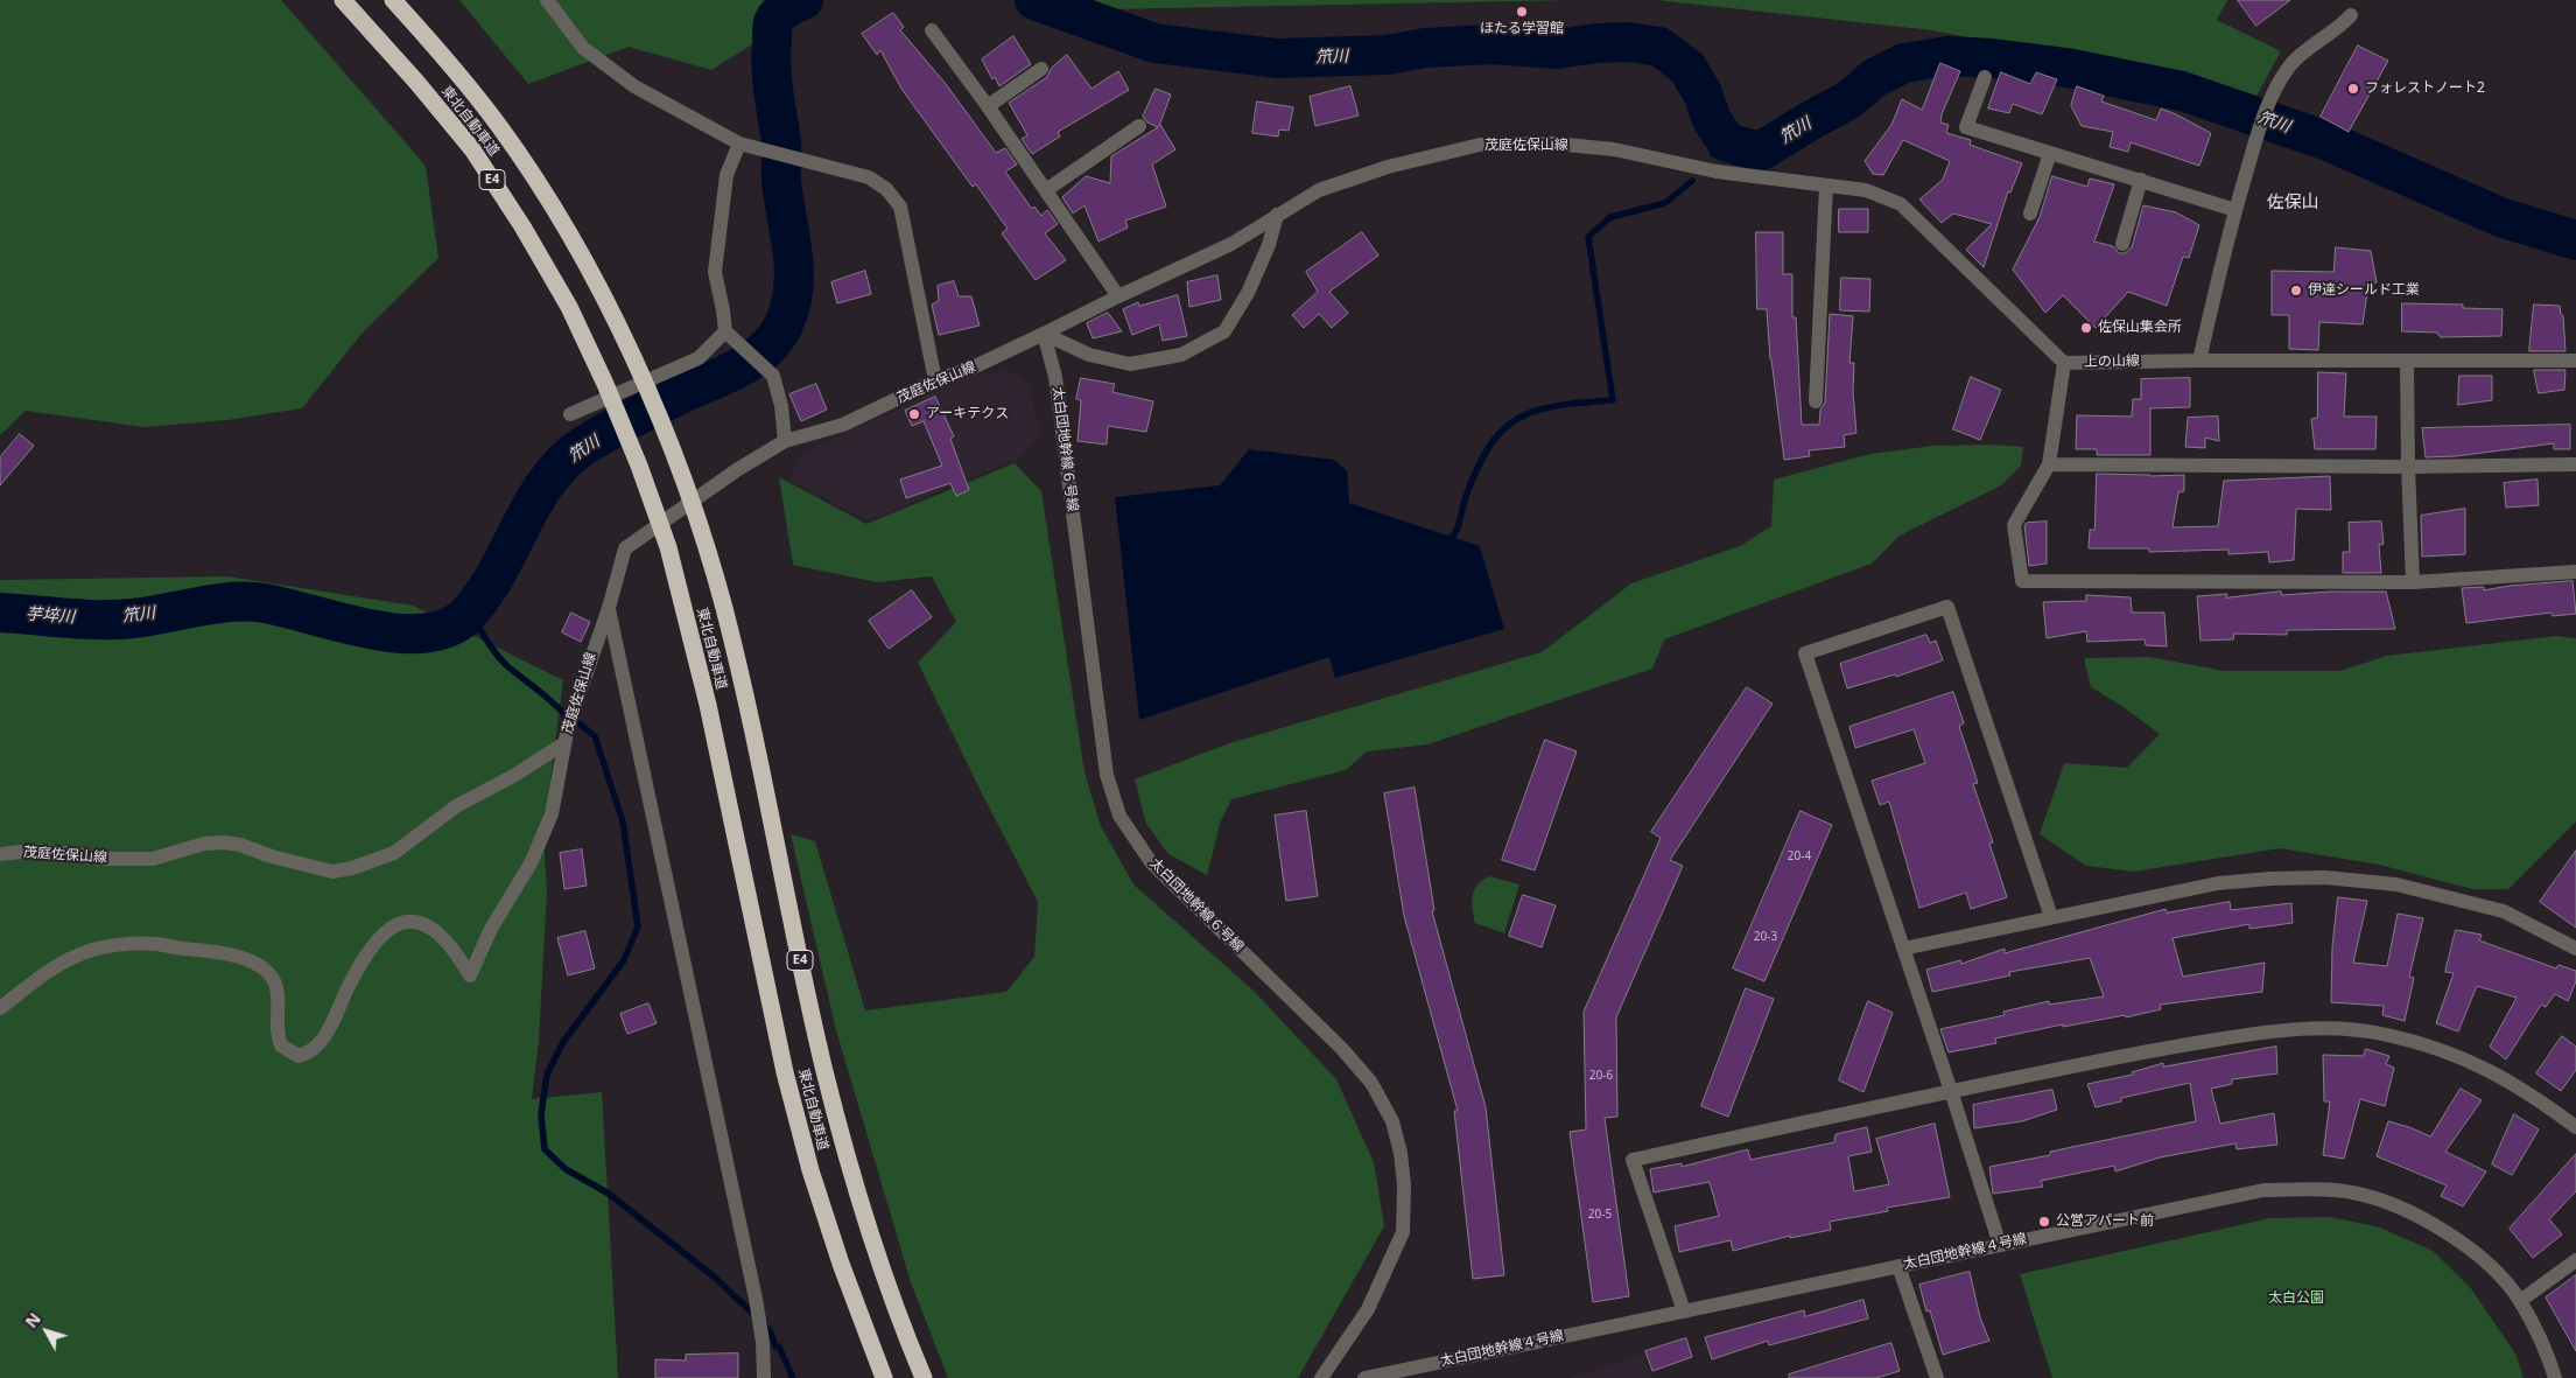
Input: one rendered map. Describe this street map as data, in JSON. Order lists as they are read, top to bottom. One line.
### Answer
{"streets":{"highway":["東北自動車道","E4"],"street":["茂庭佐保山線","上の山線","太白団地幹線６号線","太白団地幹線４号線"]},"crossings":[["茂庭佐保山線","上の山線"],["茂庭佐保山線","太白団地幹線６号線"]],"districts":["佐保山"],"water":["笊川","芋埣川"],"parks":["太白公園"],"places":["ほたる学習館","フォレストノート2","伊達シールド工業","佐保山集会所","アーキテクス","公営アパート前"],"house_numbers":["20-4","20-3","20-6","20-5"],"north":"top left"}
